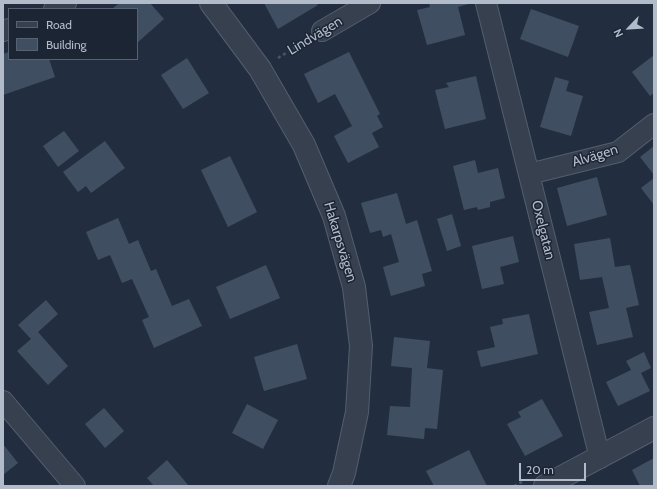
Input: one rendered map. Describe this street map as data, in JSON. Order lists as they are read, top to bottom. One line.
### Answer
{"streets":{"street":["Lindvägen","Alvägen","Oxelgatan","Hakarpsvägen"]},"crossings":[["Lindvägen","Hakarpsvägen"],["Alvägen","Oxelgatan"]],"legend":["Road","Building"],"scale_bar":"20 m","north":"bottom left"}
